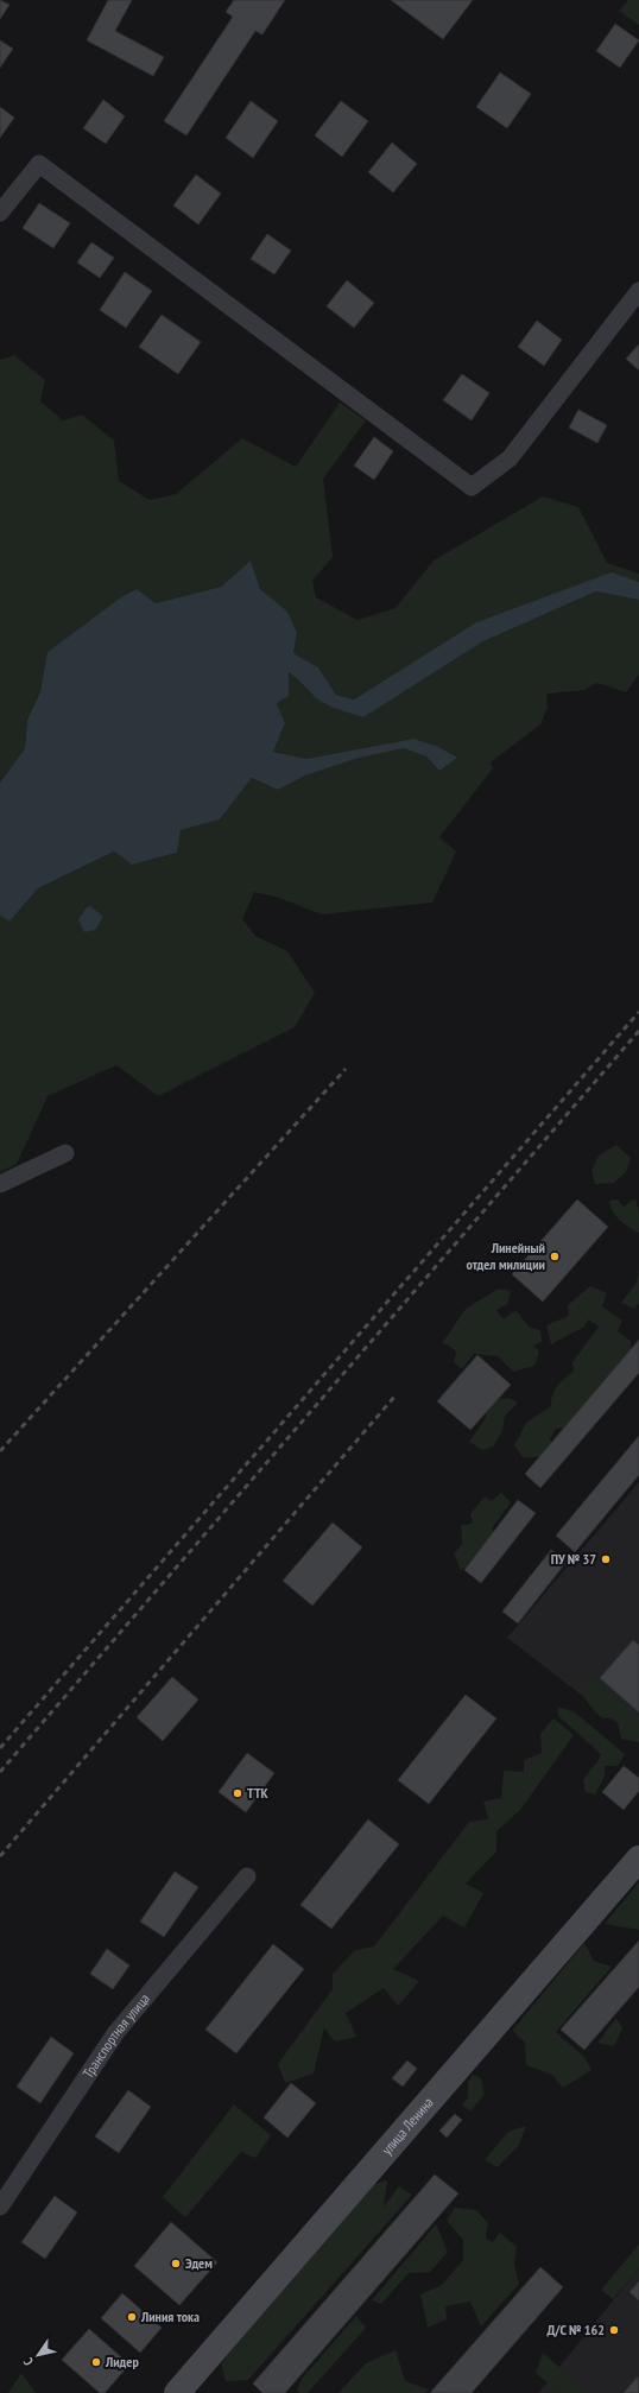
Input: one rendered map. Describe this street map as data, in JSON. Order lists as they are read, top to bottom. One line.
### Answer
{"streets":{"main road":["улица Ленина"],"street":["Транспортная улица"]},"places":["Линейный отдел милиции","ПУ № 37","ТТК","Эдем","Линия тока","Д/С № 162","Лидер"],"north":"bottom left"}
